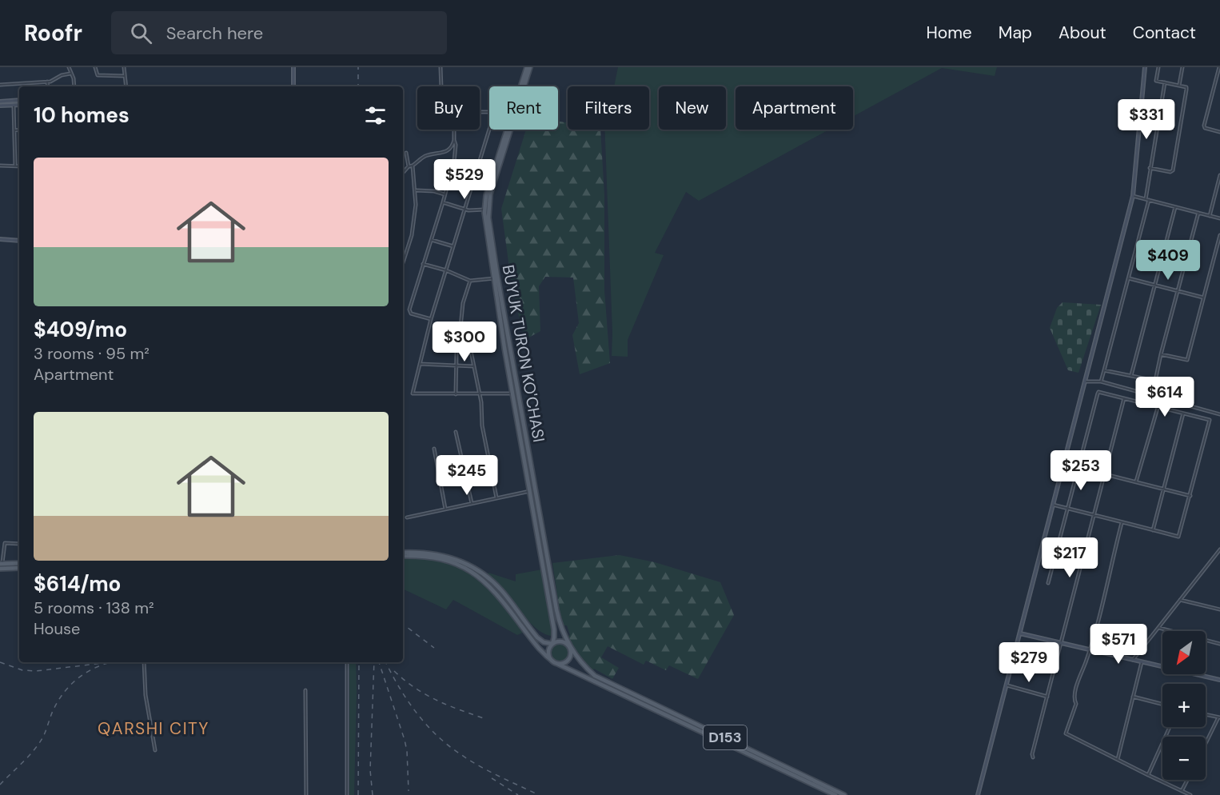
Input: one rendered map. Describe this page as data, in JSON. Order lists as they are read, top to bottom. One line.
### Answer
{"streets":{"main road":["BUYUK TURON KO'CHASI","D153"]},"crossings":[["BUYUK TURON KO'CHASI","D153"]],"districts":["QARSHI CITY"],"north":"bottom left","page":{"header":"Roofr","search":"Search here","nav":["Home","Map","About","Contact"],"chip":["Buy","Rent","Filters","New","Apartment"],"heading":"10 homes","price":["$331","$529","$409","$300","$614","$253","$245","$217","$571","$279"],"list":[{"name":"$409/mo","note":"3 rooms · 95 m² · Apartment"},{"name":"$614/mo","note":"5 rooms · 138 m² · House"}],"map_buttons":["+","−"]}}
